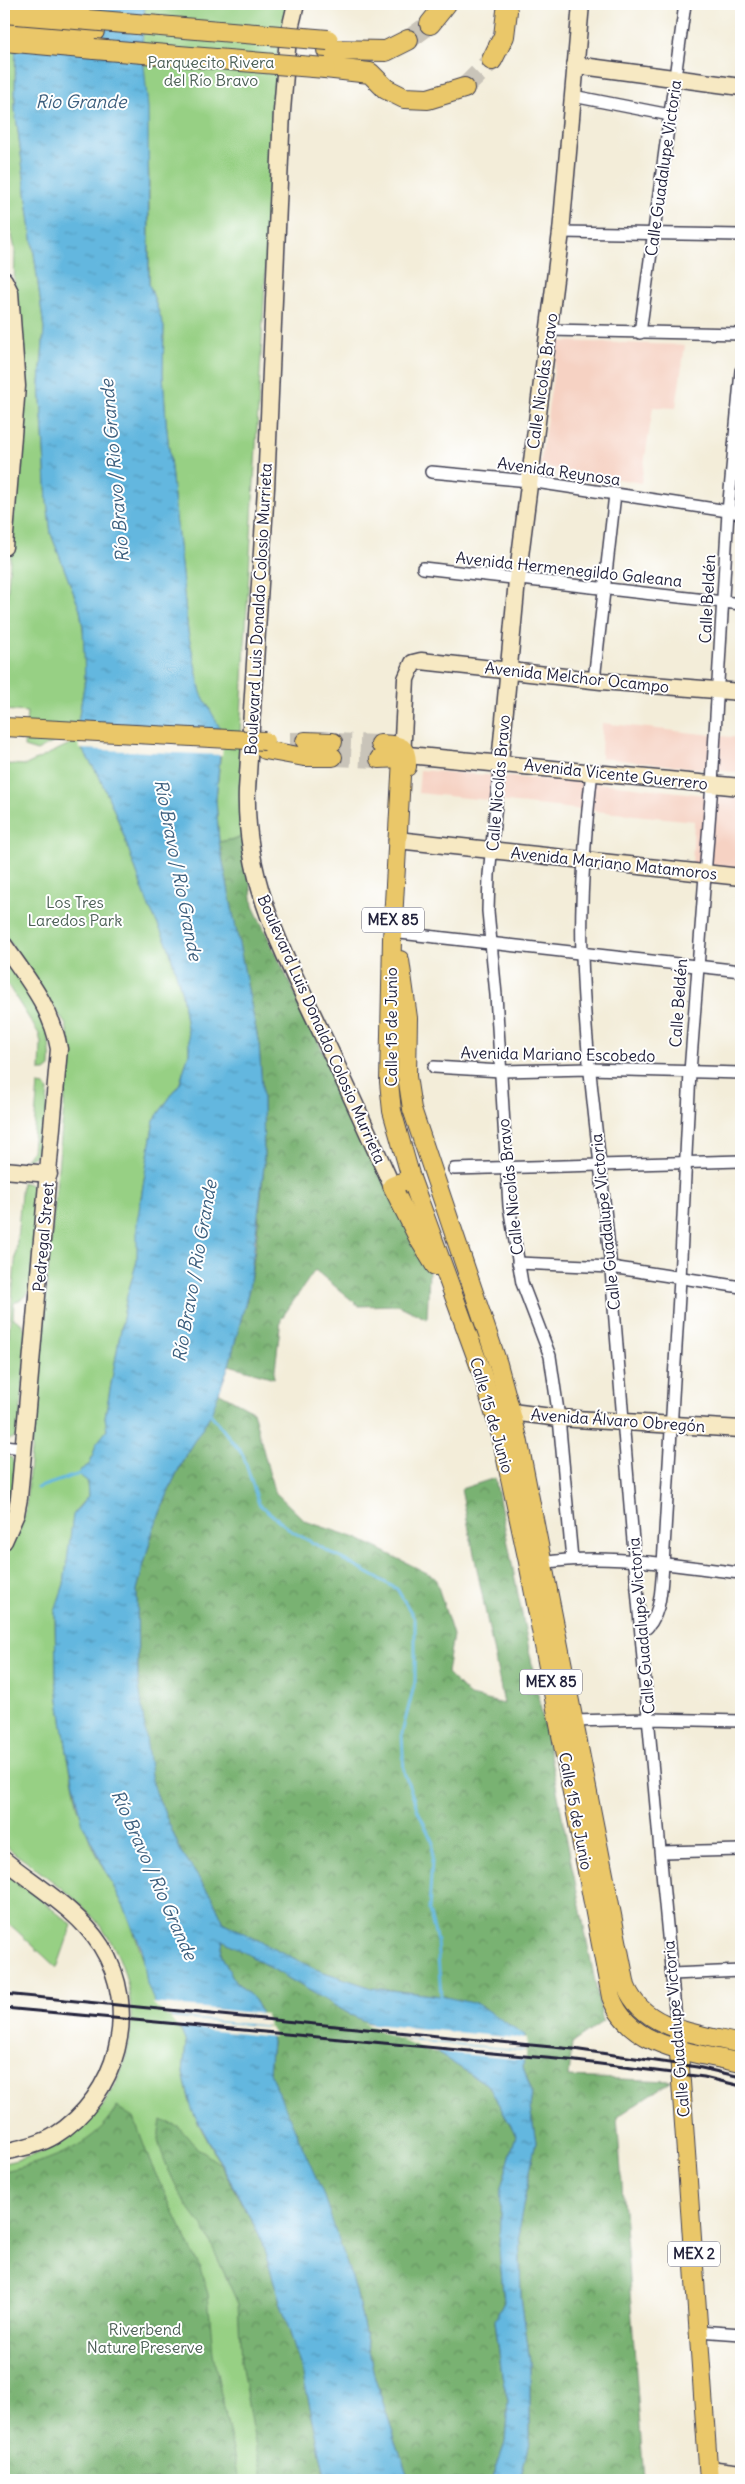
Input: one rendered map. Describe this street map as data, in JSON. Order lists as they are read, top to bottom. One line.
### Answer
{"streets":{"main road":["Calle Guadalupe Victoria","Calle Nicolás Bravo","Boulevard Luis Donaldo Colosio Murrieta","Avenida Melchor Ocampo","Avenida Vicente Guerrero","Avenida Mariano Matamoros","MEX 85","Calle 15 de Junio","Pedregal Street","Avenida Álvaro Obregón","MEX 2"],"street":["Avenida Reynosa","Avenida Hermenegildo Galeana","Calle Beldén","Avenida Mariano Escobedo"]},"crossings":[["Calle Guadalupe Victoria","Calle Beldén"],["Calle Guadalupe Victoria","Avenida Vicente Guerrero"],["Calle Guadalupe Victoria","Avenida Mariano Matamoros"],["Calle Guadalupe Victoria","MEX 85"],["Calle Guadalupe Victoria","Calle 15 de Junio"],["Calle Guadalupe Victoria","Avenida Mariano Escobedo"],["Calle Guadalupe Victoria","Avenida Álvaro Obregón"],["Calle Nicolás Bravo","Avenida Reynosa"],["Calle Nicolás Bravo","Avenida Hermenegildo Galeana"],["Calle Nicolás Bravo","Avenida Melchor Ocampo"],["Calle Nicolás Bravo","Avenida Vicente Guerrero"],["Calle Nicolás Bravo","Avenida Mariano Matamoros"],["Calle Nicolás Bravo","Avenida Mariano Escobedo"],["Calle Nicolás Bravo","Avenida Álvaro Obregón"],["Avenida Reynosa","Calle Beldén"],["Avenida Hermenegildo Galeana","Calle Beldén"],["Calle Beldén","Avenida Melchor Ocampo"],["Calle Beldén","Avenida Vicente Guerrero"],["Calle Beldén","Avenida Mariano Matamoros"],["Calle Beldén","Avenida Mariano Escobedo"],["Calle Beldén","Avenida Álvaro Obregón"],["Avenida Melchor Ocampo","Calle 15 de Junio"],["Avenida Vicente Guerrero","Calle 15 de Junio"],["Avenida Mariano Matamoros","Calle 15 de Junio"],["MEX 85","Calle 15 de Junio"],["Calle 15 de Junio","Avenida Álvaro Obregón"]],"water":["Rio Grande","Río Bravo / Rio Grande"],"parks":["Parquecito Rivera del Río Bravo","Los Tres Laredos Park","Riverbend Nature Preserve"]}
